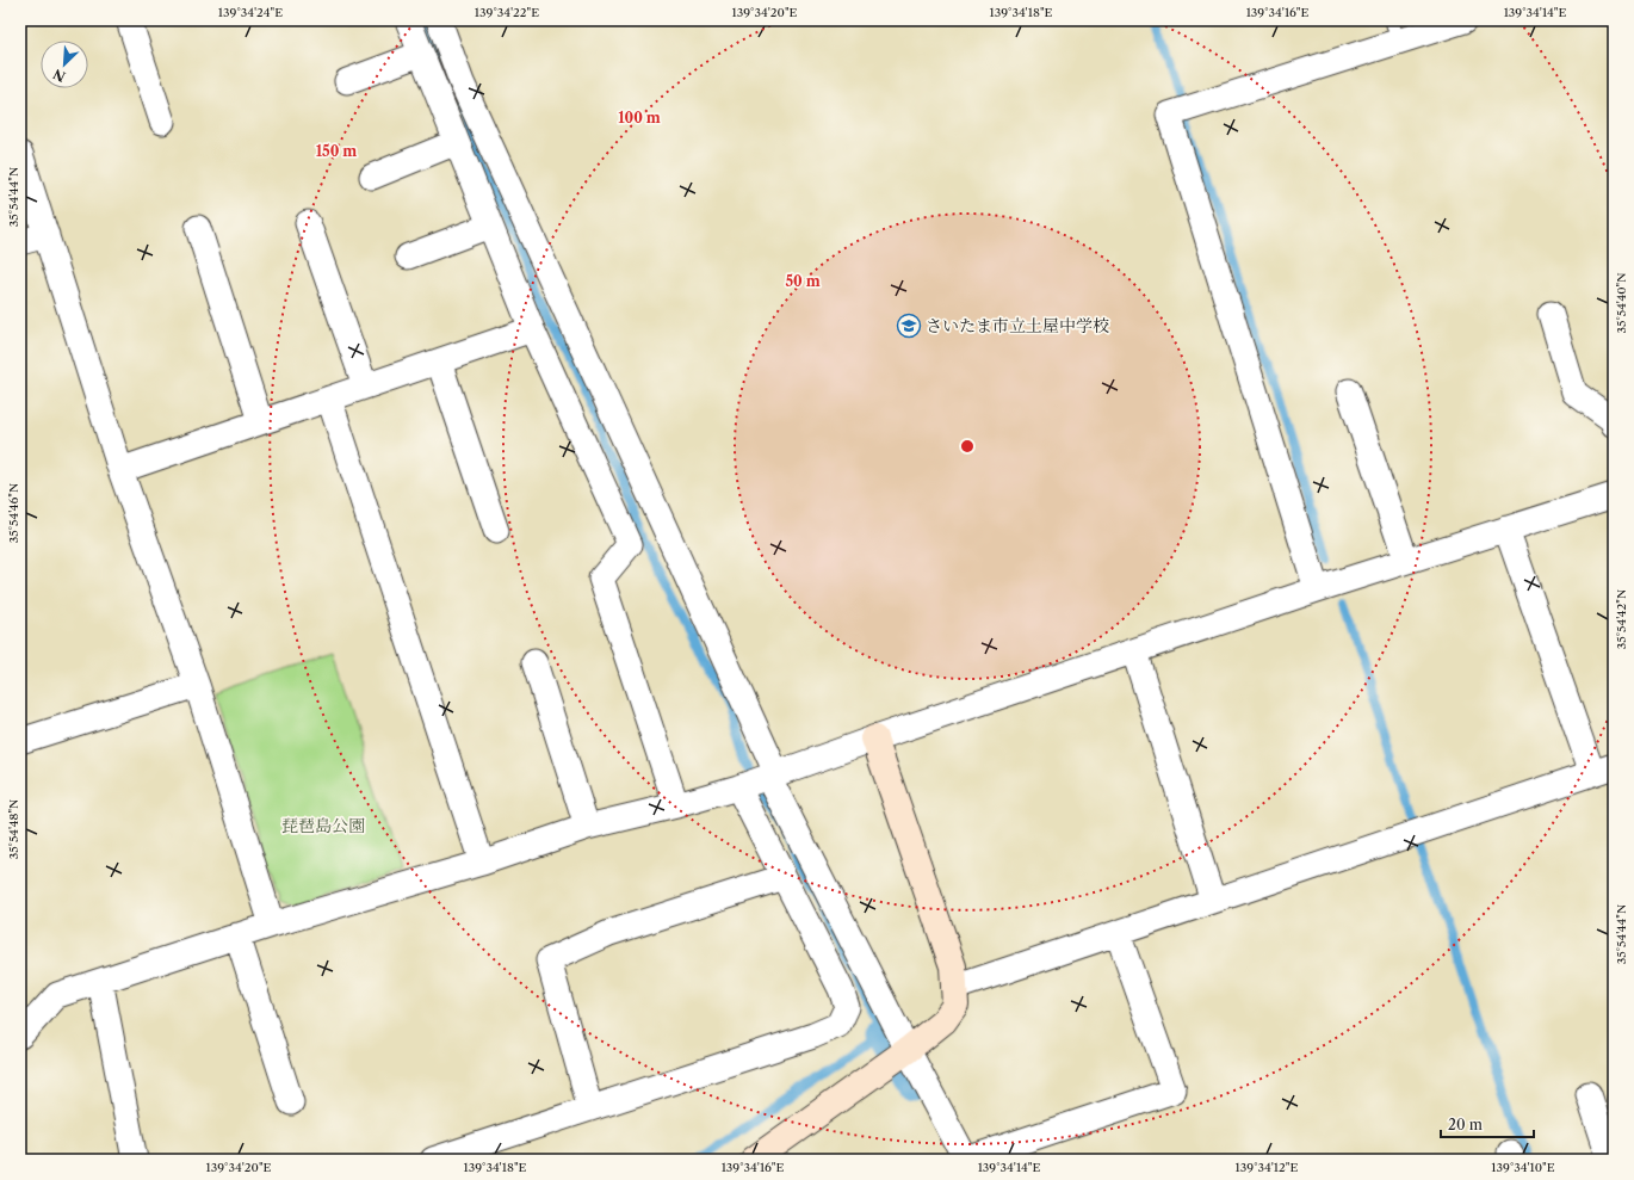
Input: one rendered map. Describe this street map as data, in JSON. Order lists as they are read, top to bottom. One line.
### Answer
{"parks":["琵琶島公園"],"places":{"school or university":["さいたま市立土屋中学校"]},"scale_bar":"20 m","north":"bottom left","coordinates":["139°34'24\"E","139°34'22\"E","139°34'20\"E","139°34'18\"E","139°34'16\"E","139°34'14\"E","35°54'44\"N","35°54'40\"N","35°54'46\"N","35°54'42\"N","35°54'48\"N","139°34'12\"E","139°34'10\"E"],"rings":["100 m","150 m","50 m"]}
